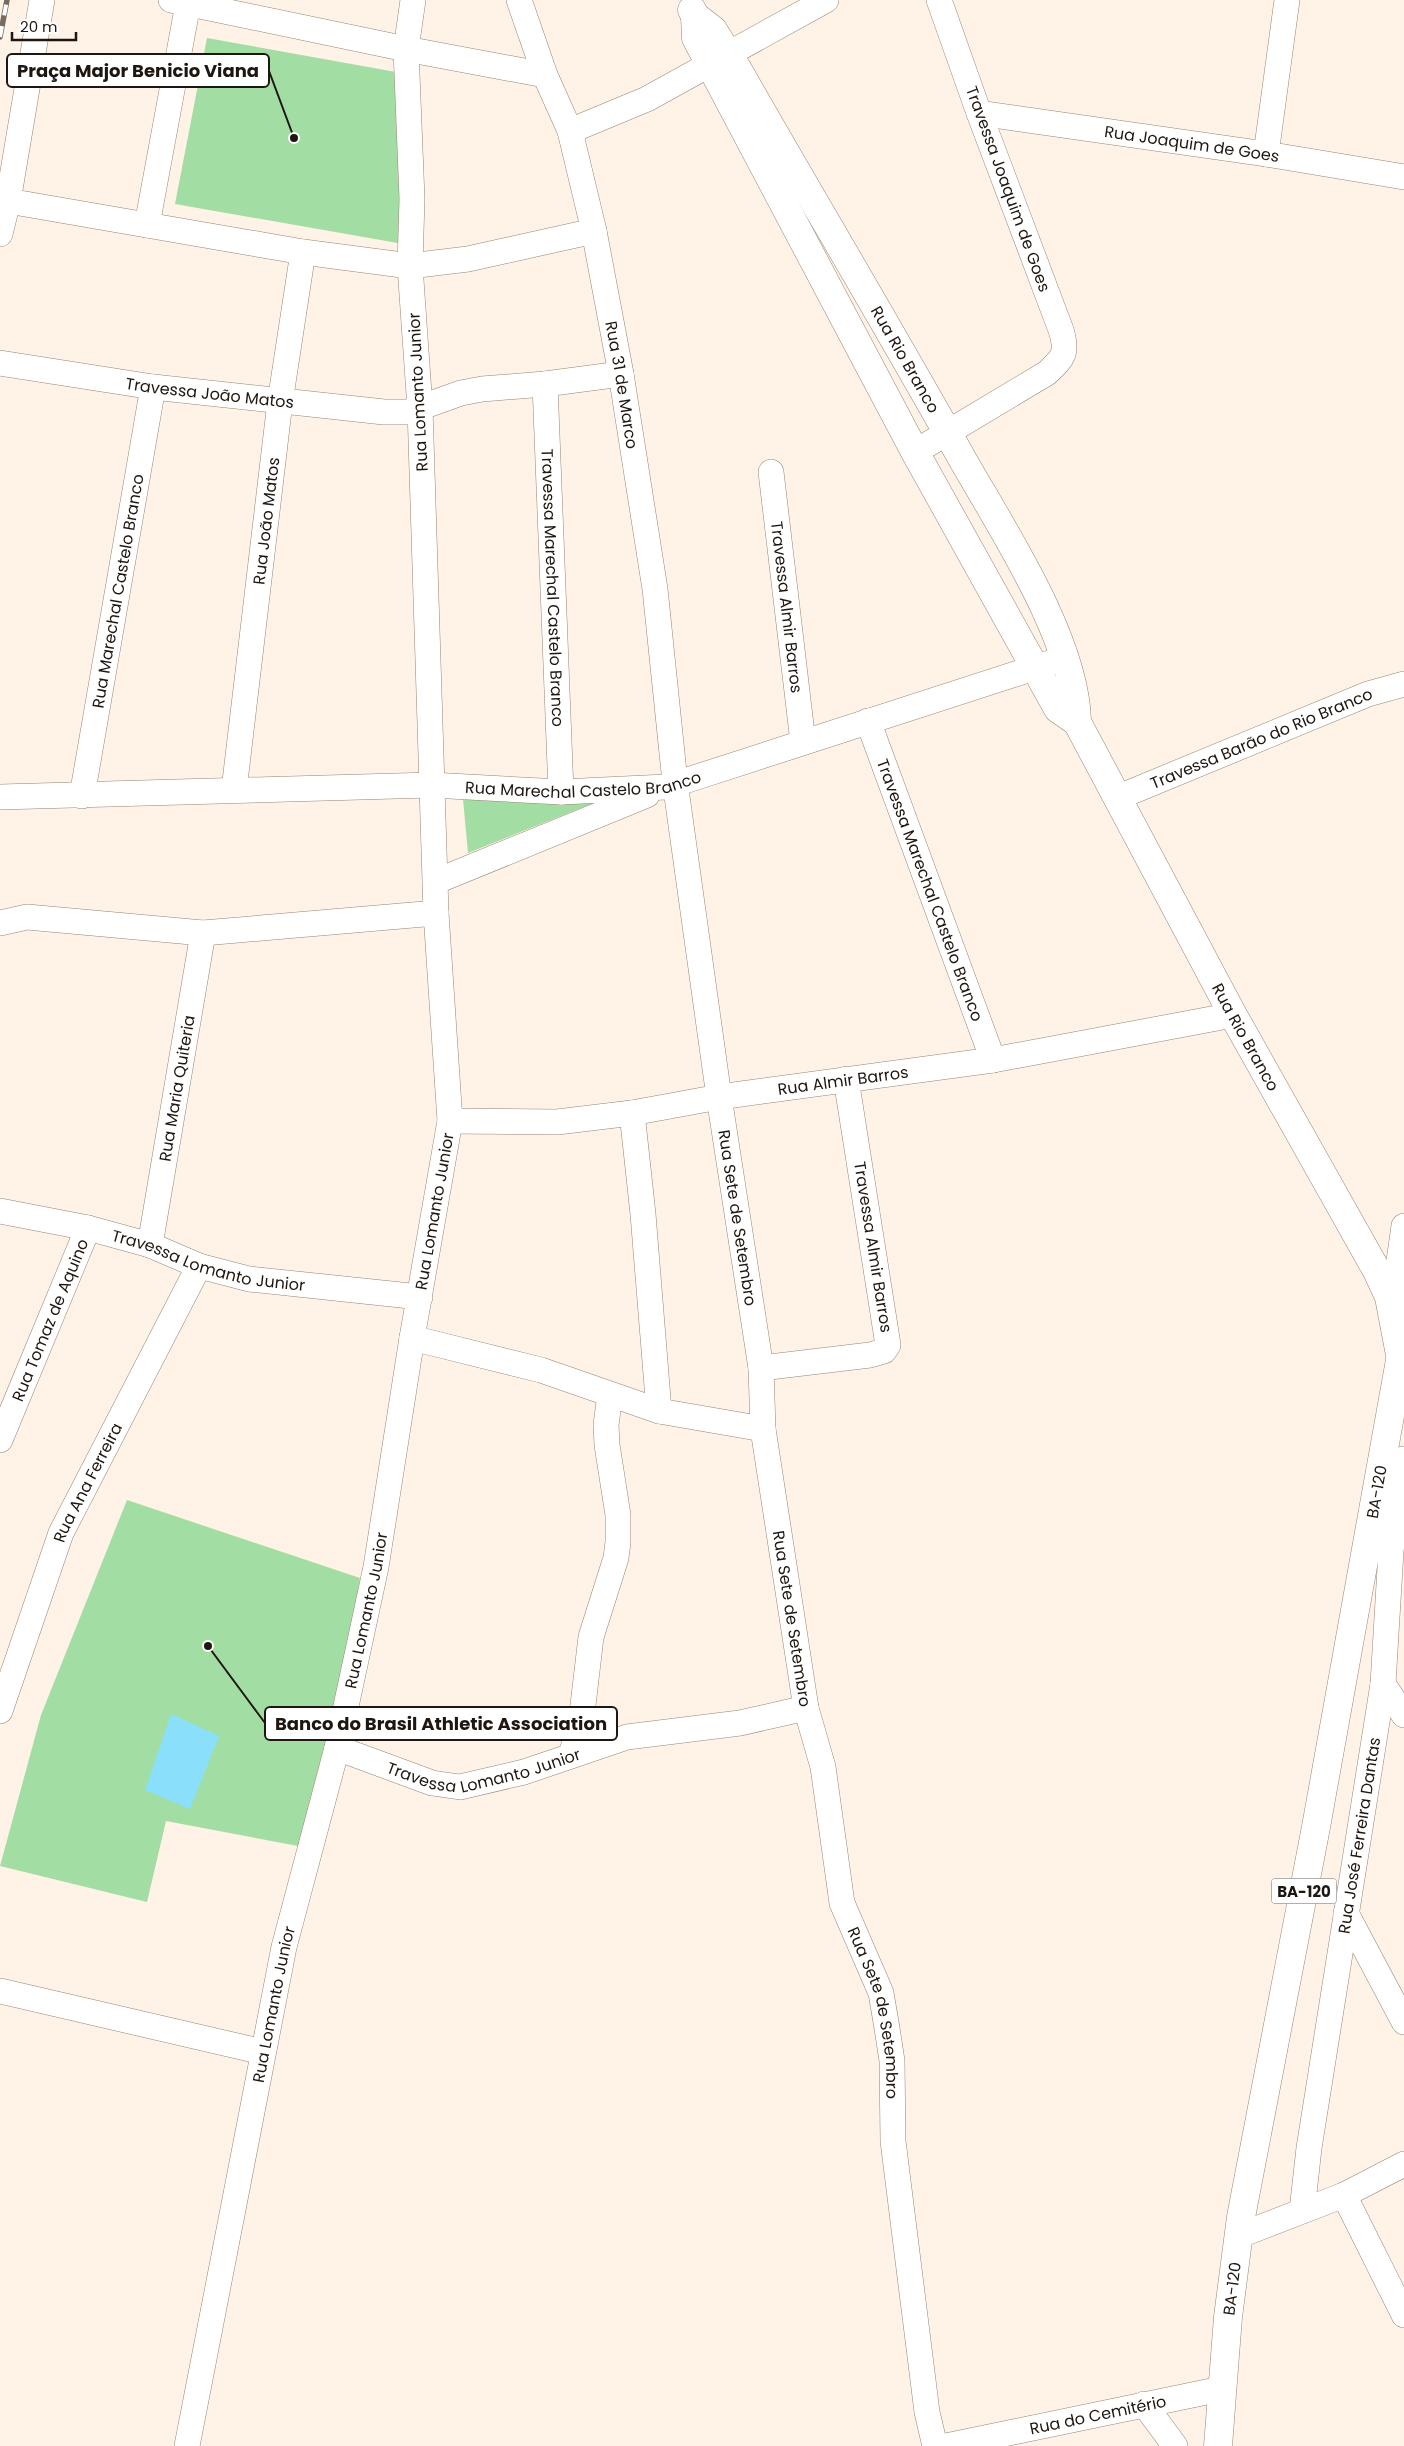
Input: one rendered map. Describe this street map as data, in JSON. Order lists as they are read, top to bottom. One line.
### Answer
{"streets":{"main road":["Rua Rio Branco","BA-120"],"street":["Rua Joaquim de Goes","Travessa Joaquim de Goes","Rua 31 de Marco","Rua Lomanto Junior","Travessa João Matos","Rua João Matos","Travessa Marechal Castelo Branco","Rua Marechal Castelo Branco","Travessa Almir Barros","Travessa Barão do Rio Branco","Rua Almir Barros","Rua Maria Quiteria","Rua Sete de Setembro","Travessa Lomanto Junior","Rua Tomaz de Aquino","Rua Ana Ferreira","Rua José Ferreira Dantas","Rua do Cemitério"]},"crossings":[["Rua Joaquim de Goes","Travessa Joaquim de Goes"],["Travessa Joaquim de Goes","Rua Rio Branco"],["Rua Rio Branco","Rua Marechal Castelo Branco"],["Rua Rio Branco","Travessa Barão do Rio Branco"],["Rua Rio Branco","Rua Almir Barros"],["Rua Rio Branco","BA-120"],["Rua 31 de Marco","Travessa João Matos"],["Rua 31 de Marco","Rua Marechal Castelo Branco"],["Rua 31 de Marco","Rua Sete de Setembro"],["Rua Lomanto Junior","Travessa João Matos"],["Rua Lomanto Junior","Rua Marechal Castelo Branco"],["Rua Lomanto Junior","Rua Almir Barros"],["Rua Lomanto Junior","Travessa Lomanto Junior"],["Travessa João Matos","Rua João Matos"],["Travessa João Matos","Travessa Marechal Castelo Branco"],["Travessa João Matos","Rua Marechal Castelo Branco"],["Rua João Matos","Rua Marechal Castelo Branco"],["Travessa Marechal Castelo Branco","Rua Marechal Castelo Branco"],["Travessa Marechal Castelo Branco","Rua Almir Barros"],["Rua Marechal Castelo Branco","Travessa Almir Barros"],["Rua Marechal Castelo Branco","Rua Sete de Setembro"],["Travessa Almir Barros","Rua Almir Barros"],["Travessa Almir Barros","Rua Sete de Setembro"],["Rua Almir Barros","Rua Sete de Setembro"],["Rua Maria Quiteria","Travessa Lomanto Junior"],["Rua Sete de Setembro","Travessa Lomanto Junior"],["Travessa Lomanto Junior","Rua Tomaz de Aquino"],["Travessa Lomanto Junior","Rua Ana Ferreira"],["BA-120","Rua José Ferreira Dantas"],["BA-120","Rua do Cemitério"]],"places":["Praça Major Benicio Viana","Banco do Brasil Athletic Association"],"scale_bar":"20 m"}
